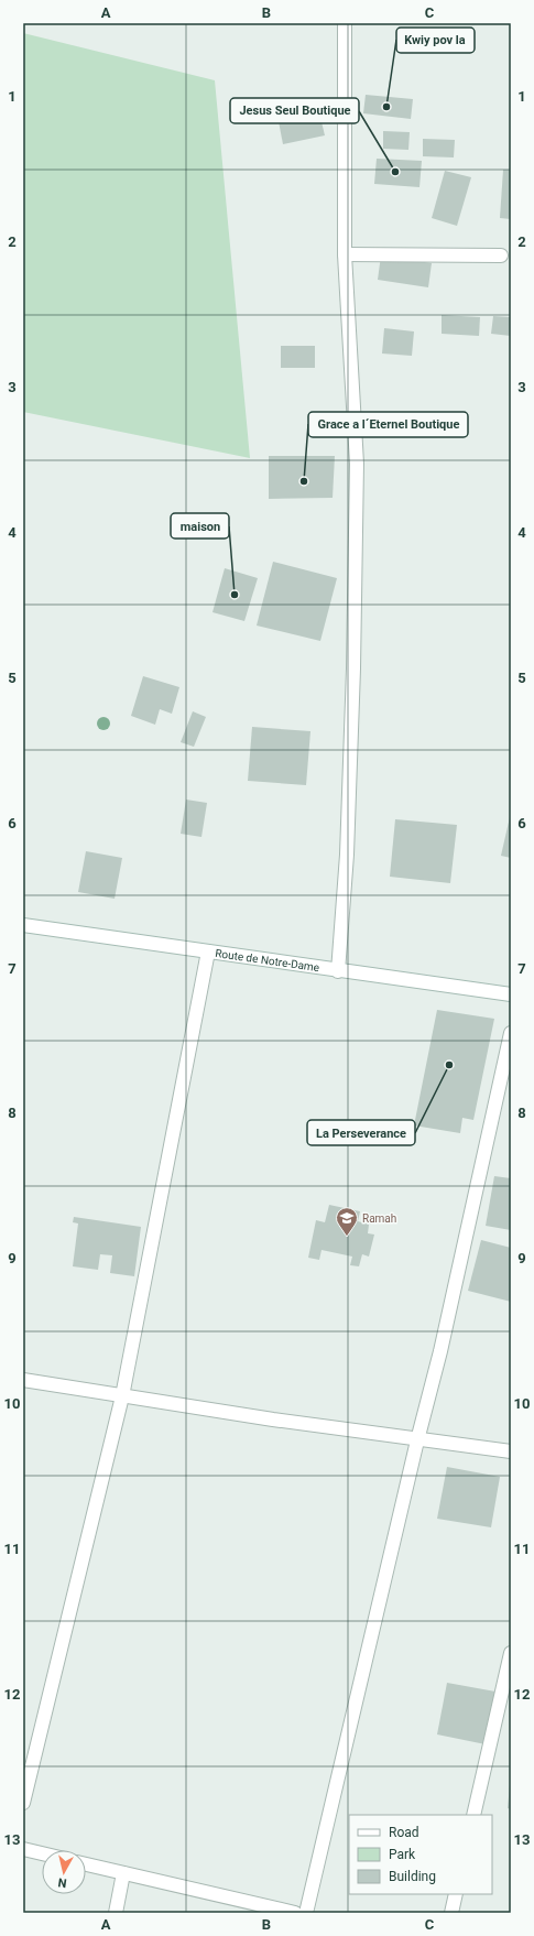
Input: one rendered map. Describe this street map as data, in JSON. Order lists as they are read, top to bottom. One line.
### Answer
{"streets":{"street":["Route de Notre-Dame"]},"places":{"other":["Kwiy pov la","Jesus Seul Boutique","Grace a l´Eternel Boutique","maison","La Perseverance"],"school or university":["Ramah"]},"legend":["Road","Park","Building"],"north":"bottom","grid":{"columns":["A","B","C"],"rows":["1","2","3","4","5","6","7","8","9","10","11","12","13"]}}
